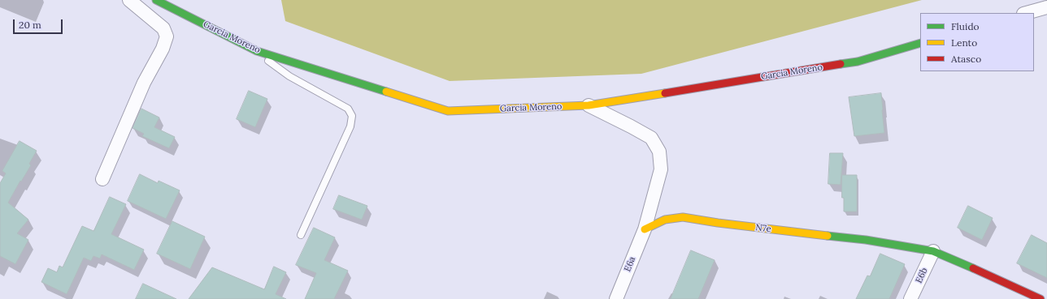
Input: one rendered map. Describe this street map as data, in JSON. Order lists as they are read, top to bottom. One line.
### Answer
{"streets":{"street":["Garcia Moreno","N7e","E6a","E6b"]},"crossings":[["N7e","E6a"],["N7e","E6b"]],"legend":["Fluido","Lento","Atasco"],"scale_bar":"20 m"}
